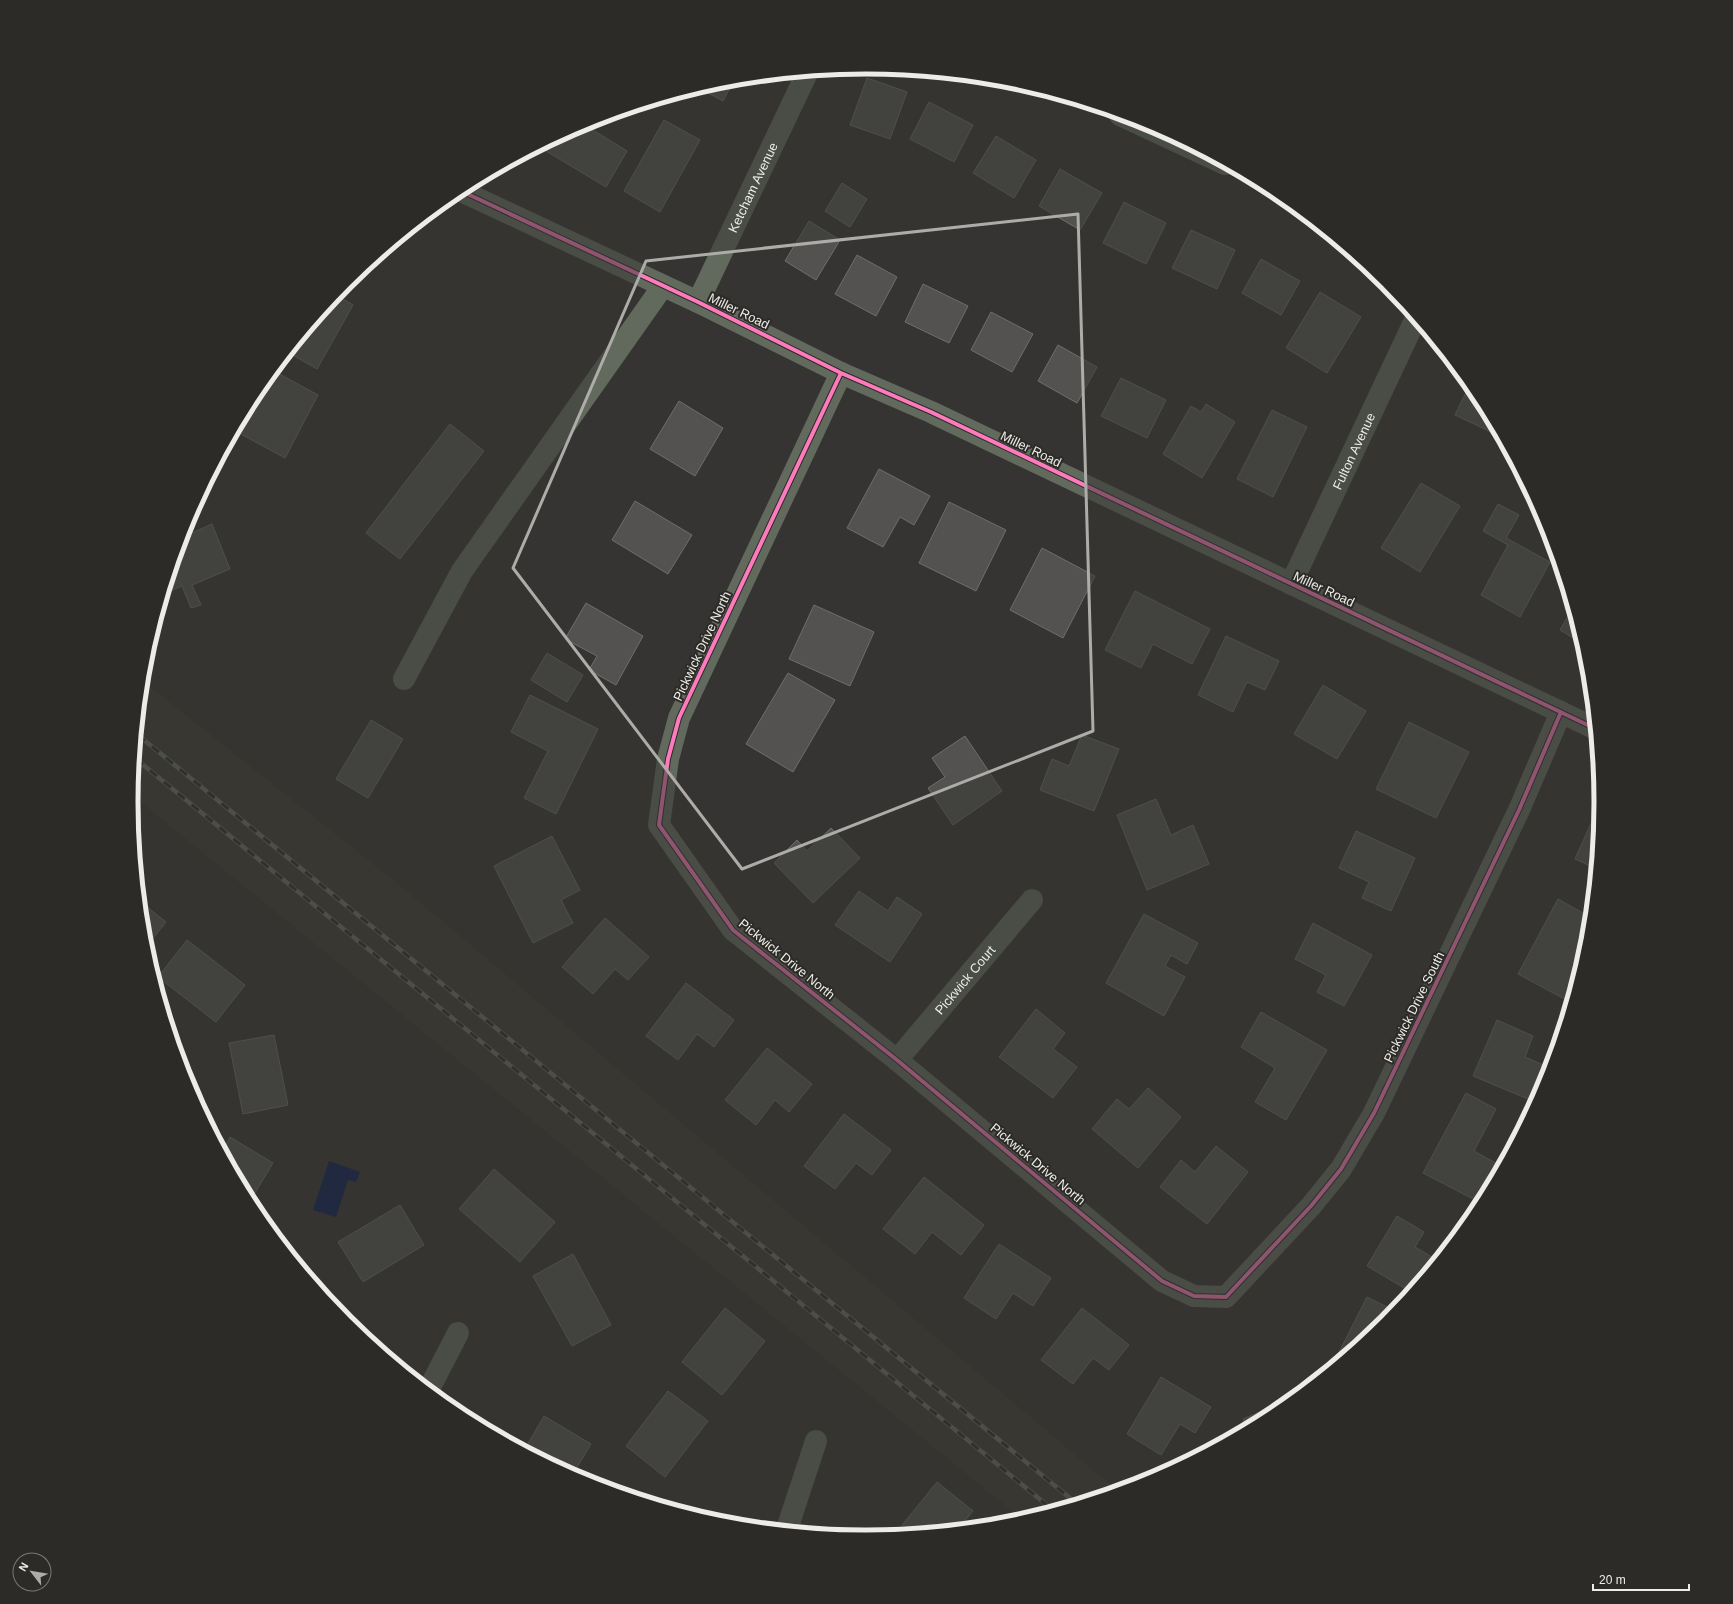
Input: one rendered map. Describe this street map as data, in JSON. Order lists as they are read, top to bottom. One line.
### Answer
{"streets":{"street":["Ketcham Avenue","Miller Road","Fulton Avenue","Pickwick Drive North","Pickwick Court","Pickwick Drive South"]},"crossings":[["Ketcham Avenue","Miller Road"],["Miller Road","Fulton Avenue"],["Miller Road","Pickwick Drive North"],["Miller Road","Pickwick Drive South"],["Pickwick Drive North","Pickwick Court"],["Pickwick Drive North","Pickwick Drive South"]],"scale_bar":"20 m","north":"top left"}
